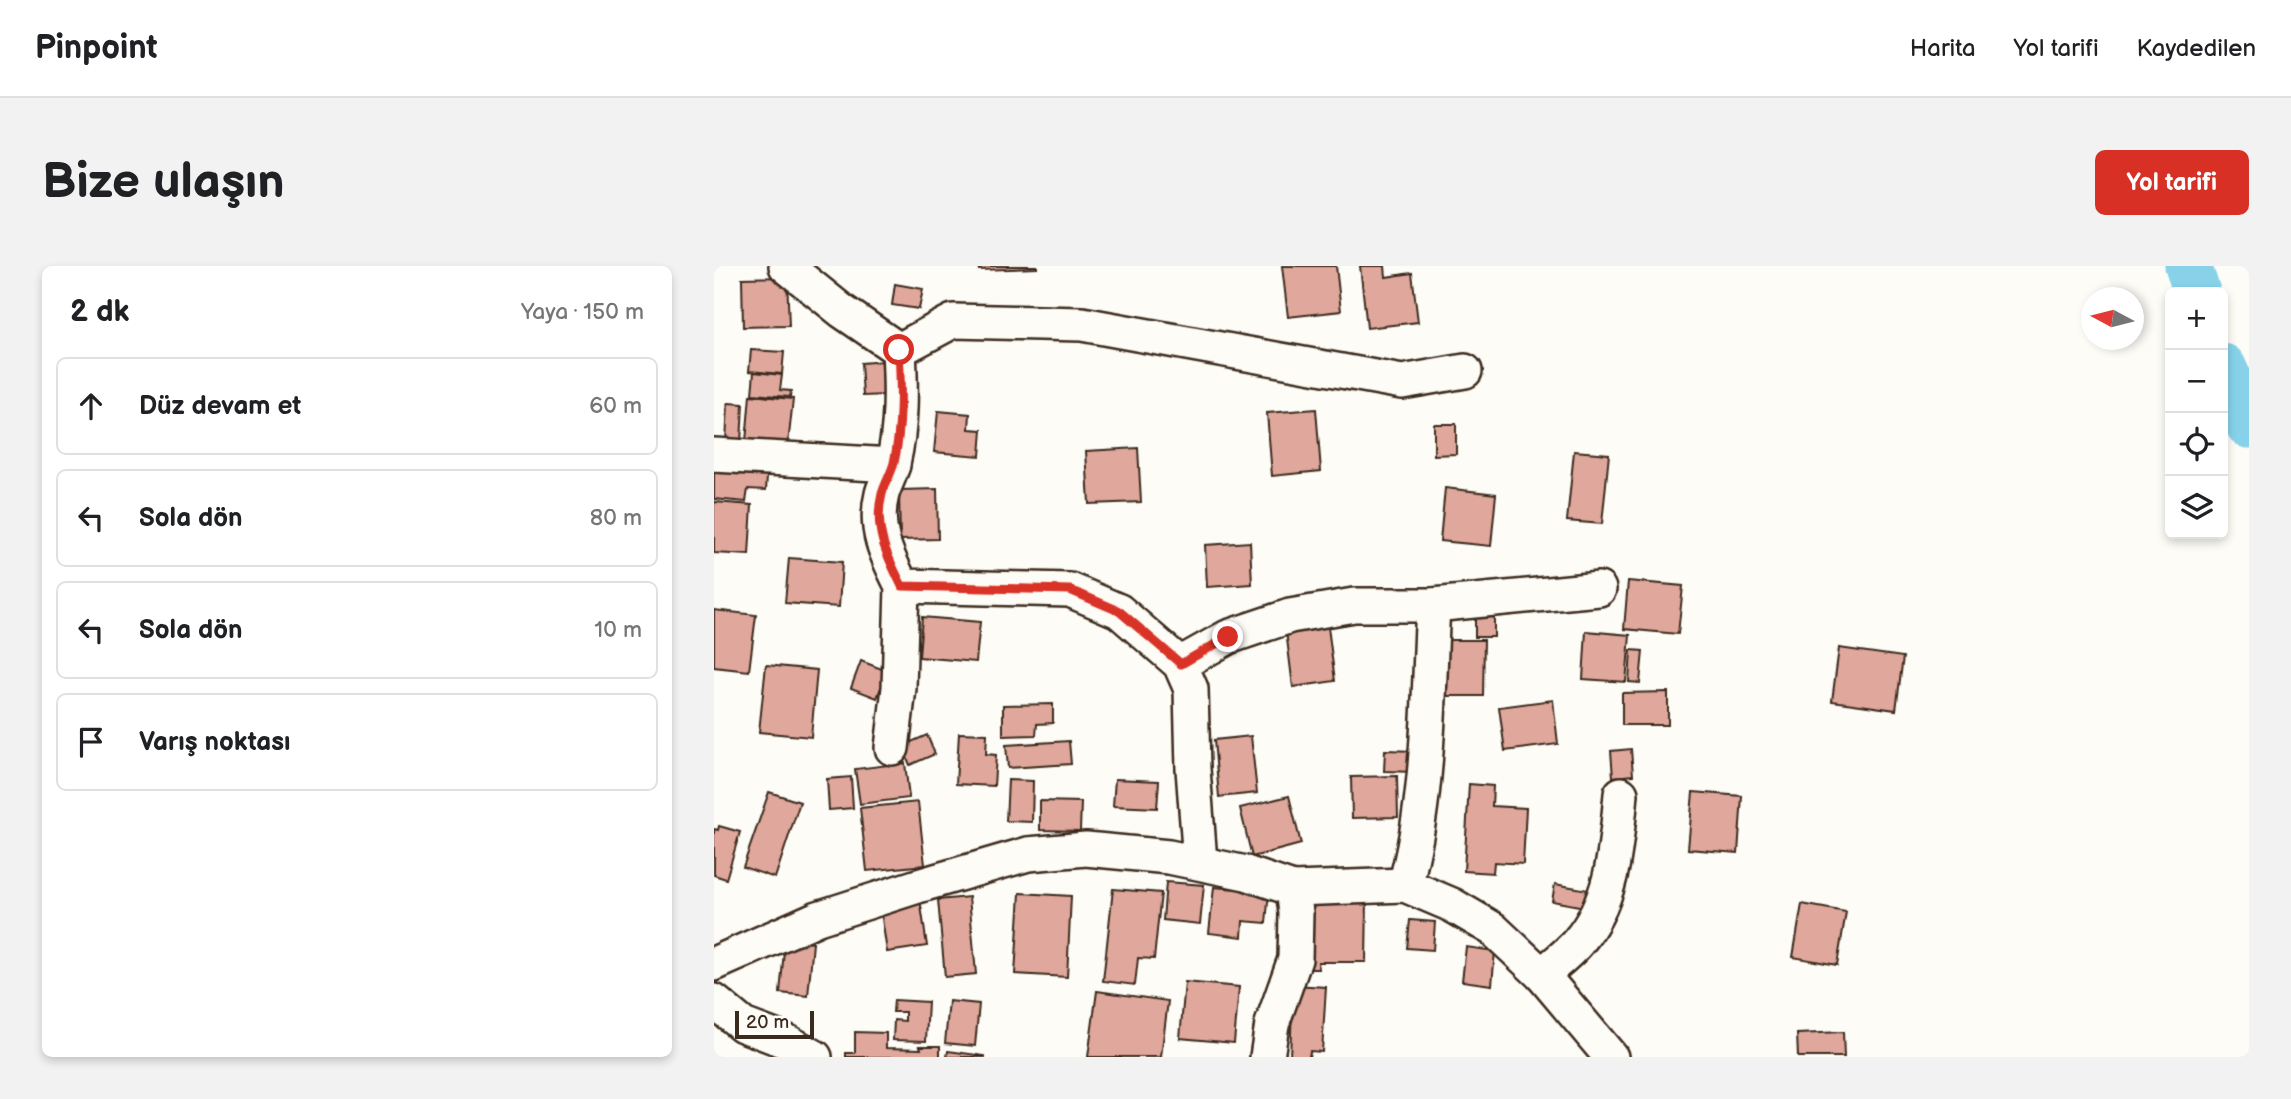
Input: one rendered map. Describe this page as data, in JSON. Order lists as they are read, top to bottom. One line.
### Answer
{"scale_bar":"20 m","north":"left","page":{"header":"Pinpoint","nav":["Harita","Yol tarifi","Kaydedilen"],"buttons":"Yol tarifi","title":"Bize ulaşın","heading":["2 dk","Yaya · 150 m"],"map_buttons":["+","−"],"list":[["Düz devam et","60 m"],["Sola dön","80 m"],["Sola dön","10 m"],"Varış noktası"],"scale":"20 m"}}
